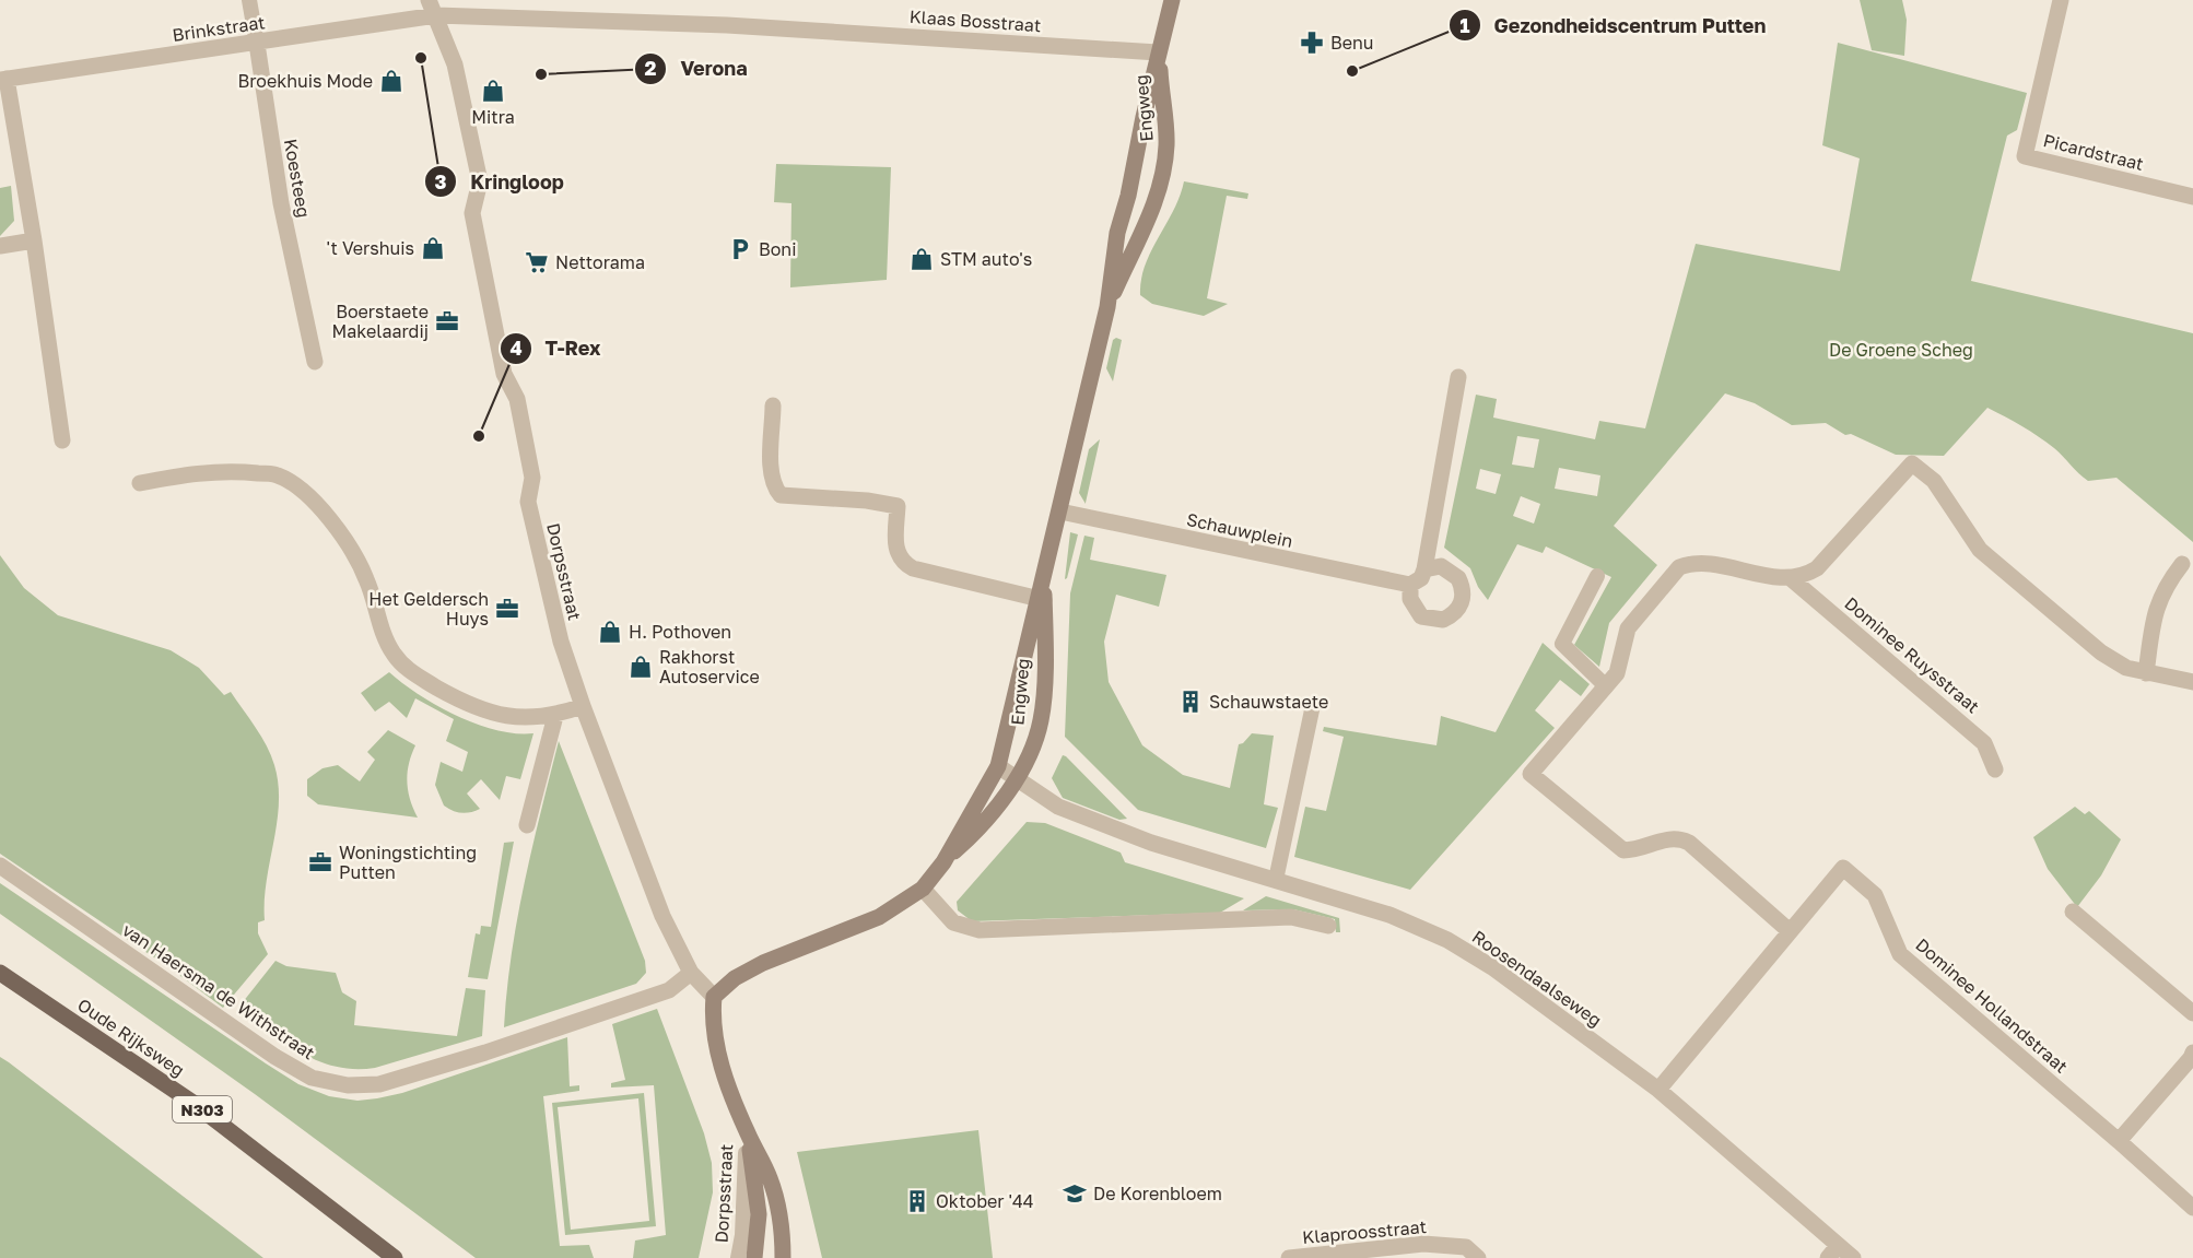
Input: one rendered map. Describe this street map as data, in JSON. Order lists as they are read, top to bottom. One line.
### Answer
{"streets":{"main road":["Oude Rijksweg","N303"],"street":["Klaas Bosstraat","Brinkstraat","Engweg","Picardstraat","Koesteeg","Schauwplein","Dorpsstraat","Dominee Ruysstraat","Roosendaalseweg","van Haersma de Withstraat","Dominee Hollandstraat","Klaproosstraat"]},"crossings":[["Klaas Bosstraat","Brinkstraat"],["Klaas Bosstraat","Engweg"],["Klaas Bosstraat","Dorpsstraat"],["Brinkstraat","Koesteeg"],["Brinkstraat","Dorpsstraat"],["Engweg","Schauwplein"],["Engweg","Dorpsstraat"],["Engweg","Roosendaalseweg"],["Dorpsstraat","van Haersma de Withstraat"],["Roosendaalseweg","Dominee Hollandstraat"]],"parks":["De Groene Scheg"],"places":{"pharmacy":["Benu"],"other":["Kringloop","Gezondheidscentrum Putten","Verona","T-Rex"],"shop":["Broekhuis Mode","Mitra","'t Vershuis","STM auto's","H. Pothoven","Rakhorst Autoservice"],"parking":["Boni"],"supermarket":["Nettorama"],"office":["Boerstaete Makelaardij","Het Geldersch Huys","Woningstichting Putten"],"building":["Schauwstaete","Oktober '44"],"school or university":["De Korenbloem"]}}
